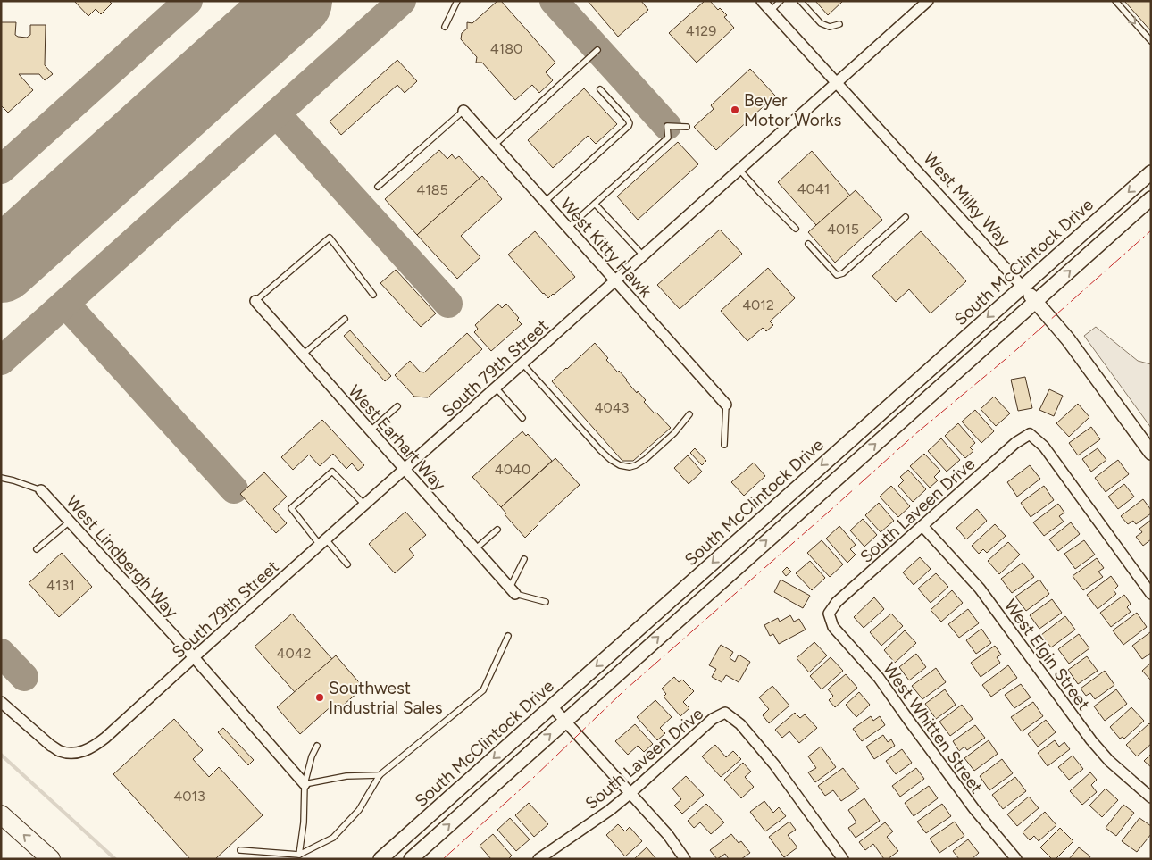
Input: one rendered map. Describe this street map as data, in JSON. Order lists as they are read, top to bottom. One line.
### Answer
{"streets":{"main road":["West Milky Way","South McClintock Drive"],"street":["West Kitty Hawk","South 79th Street","West Earhart Way","South Laveen Drive","West Lindbergh Way","West Elgin Street","West Whitten Street"]},"crossings":[["West Milky Way","South McClintock Drive"],["West Milky Way","South 79th Street"],["West Kitty Hawk","South 79th Street"],["South 79th Street","West Earhart Way"],["South 79th Street","West Lindbergh Way"],["South Laveen Drive","West Elgin Street"],["South Laveen Drive","West Whitten Street"]],"places":["Beyer Motor Works","Southwest Industrial Sales"],"house_numbers":["4129","4180","4041","4185","4015","4012","4043","4040","4131","4042","4013"]}
